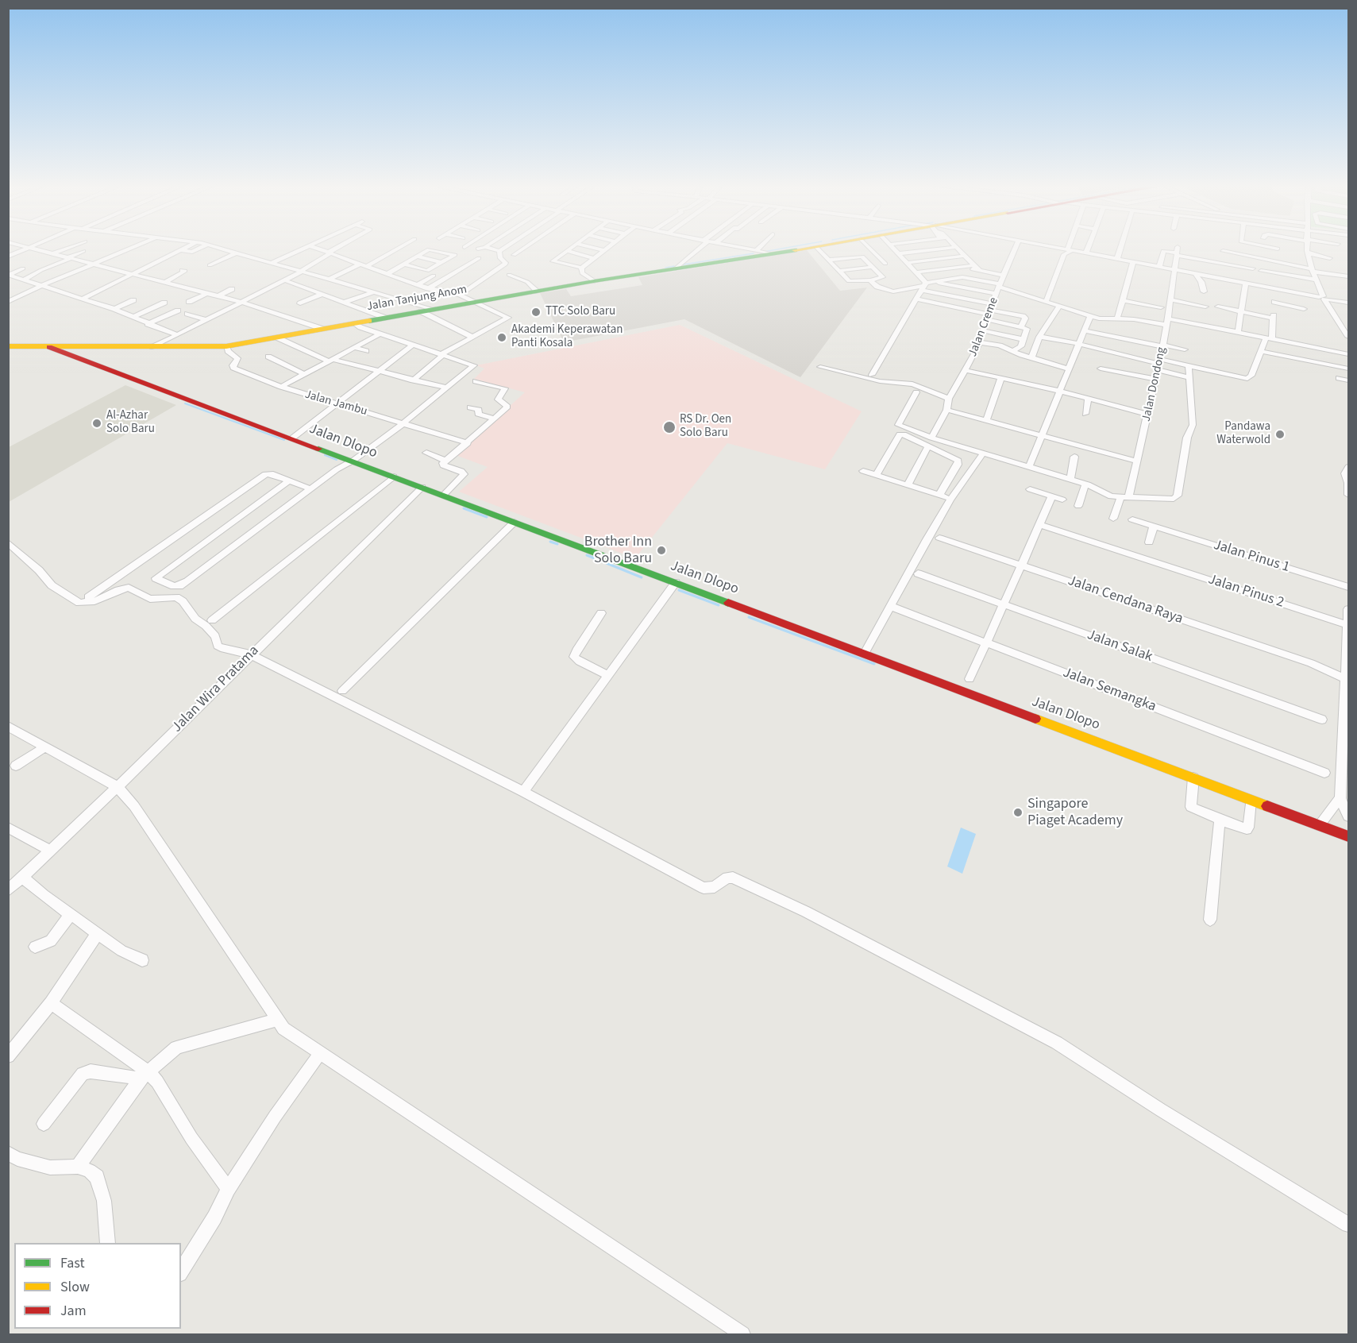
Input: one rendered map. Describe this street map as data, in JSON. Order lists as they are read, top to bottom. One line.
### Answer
{"streets":{"main road":["Jalan Tanjung Anom","Jalan Dlopo"],"street":["Jalan Creme","Jalan Dondong","Jalan Jambu","Jalan Pinus 1","Jalan Pinus 2","Jalan Cendana Raya","Jalan Salak","Jalan Wira Pratama","Jalan Semangka"]},"crossings":[["Jalan Tanjung Anom","Jalan Jambu"],["Jalan Tanjung Anom","Jalan Dlopo"],["Jalan Dlopo","Jalan Wira Pratama"]],"places":["TTC Solo Baru","Akademi Keperawatan Panti Kosala","Al-Azhar Solo Baru","RS Dr. Oen Solo Baru","Pandawa Waterwold","Brother Inn Solo Baru","Singapore Piaget Academy"],"legend":["Fast","Slow","Jam"]}
